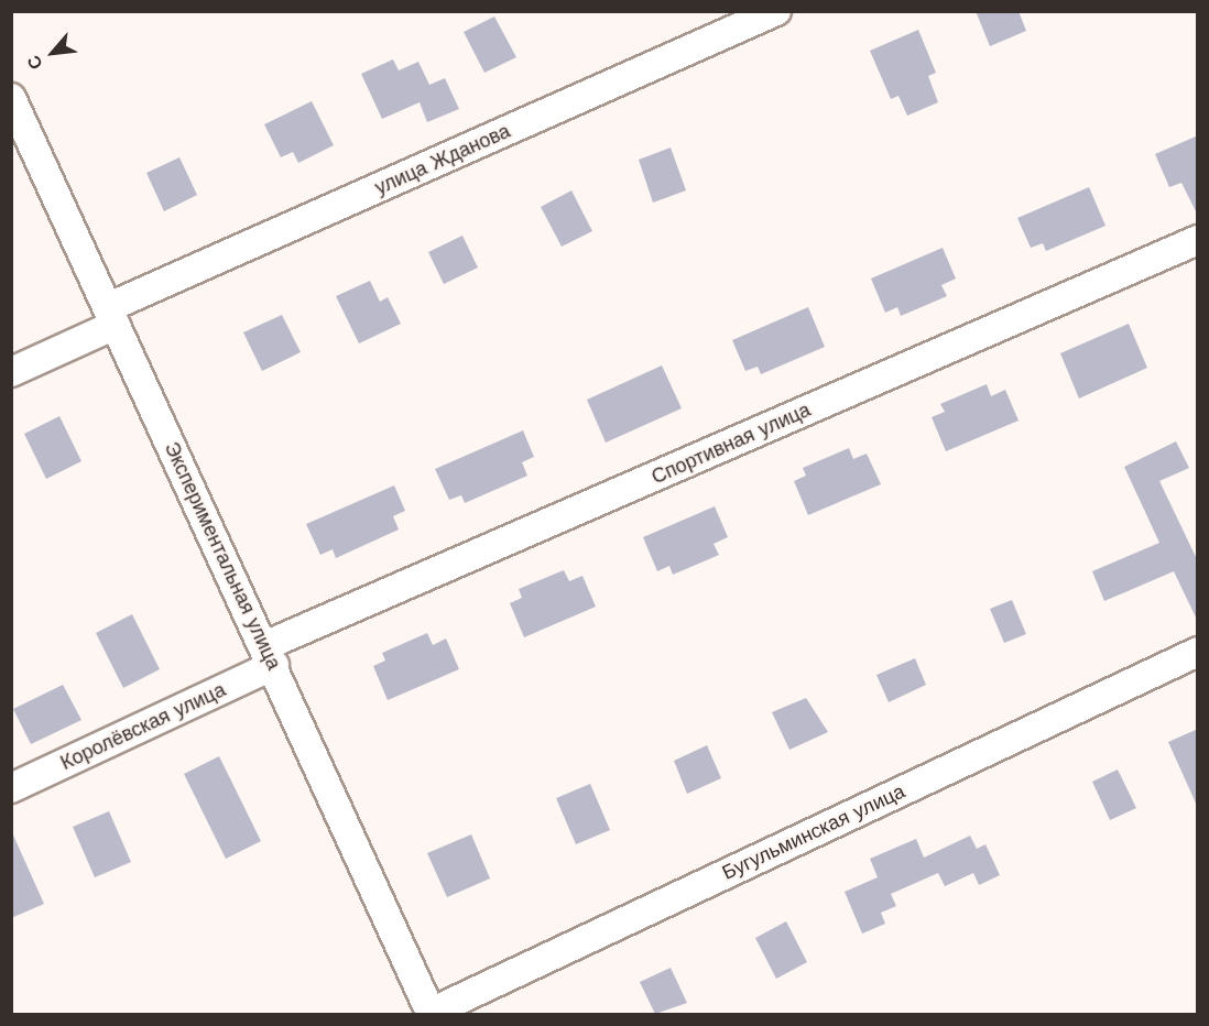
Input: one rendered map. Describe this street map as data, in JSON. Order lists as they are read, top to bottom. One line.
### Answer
{"streets":{"street":["улица Жданова","Спортивная улица","Экспериментальная улица","Королёвская улица","Бугульминская улица"]},"crossings":[["улица Жданова","Экспериментальная улица"],["Спортивная улица","Экспериментальная улица"],["Спортивная улица","Королёвская улица"],["Экспериментальная улица","Королёвская улица"],["Экспериментальная улица","Бугульминская улица"]],"north":"bottom left"}
